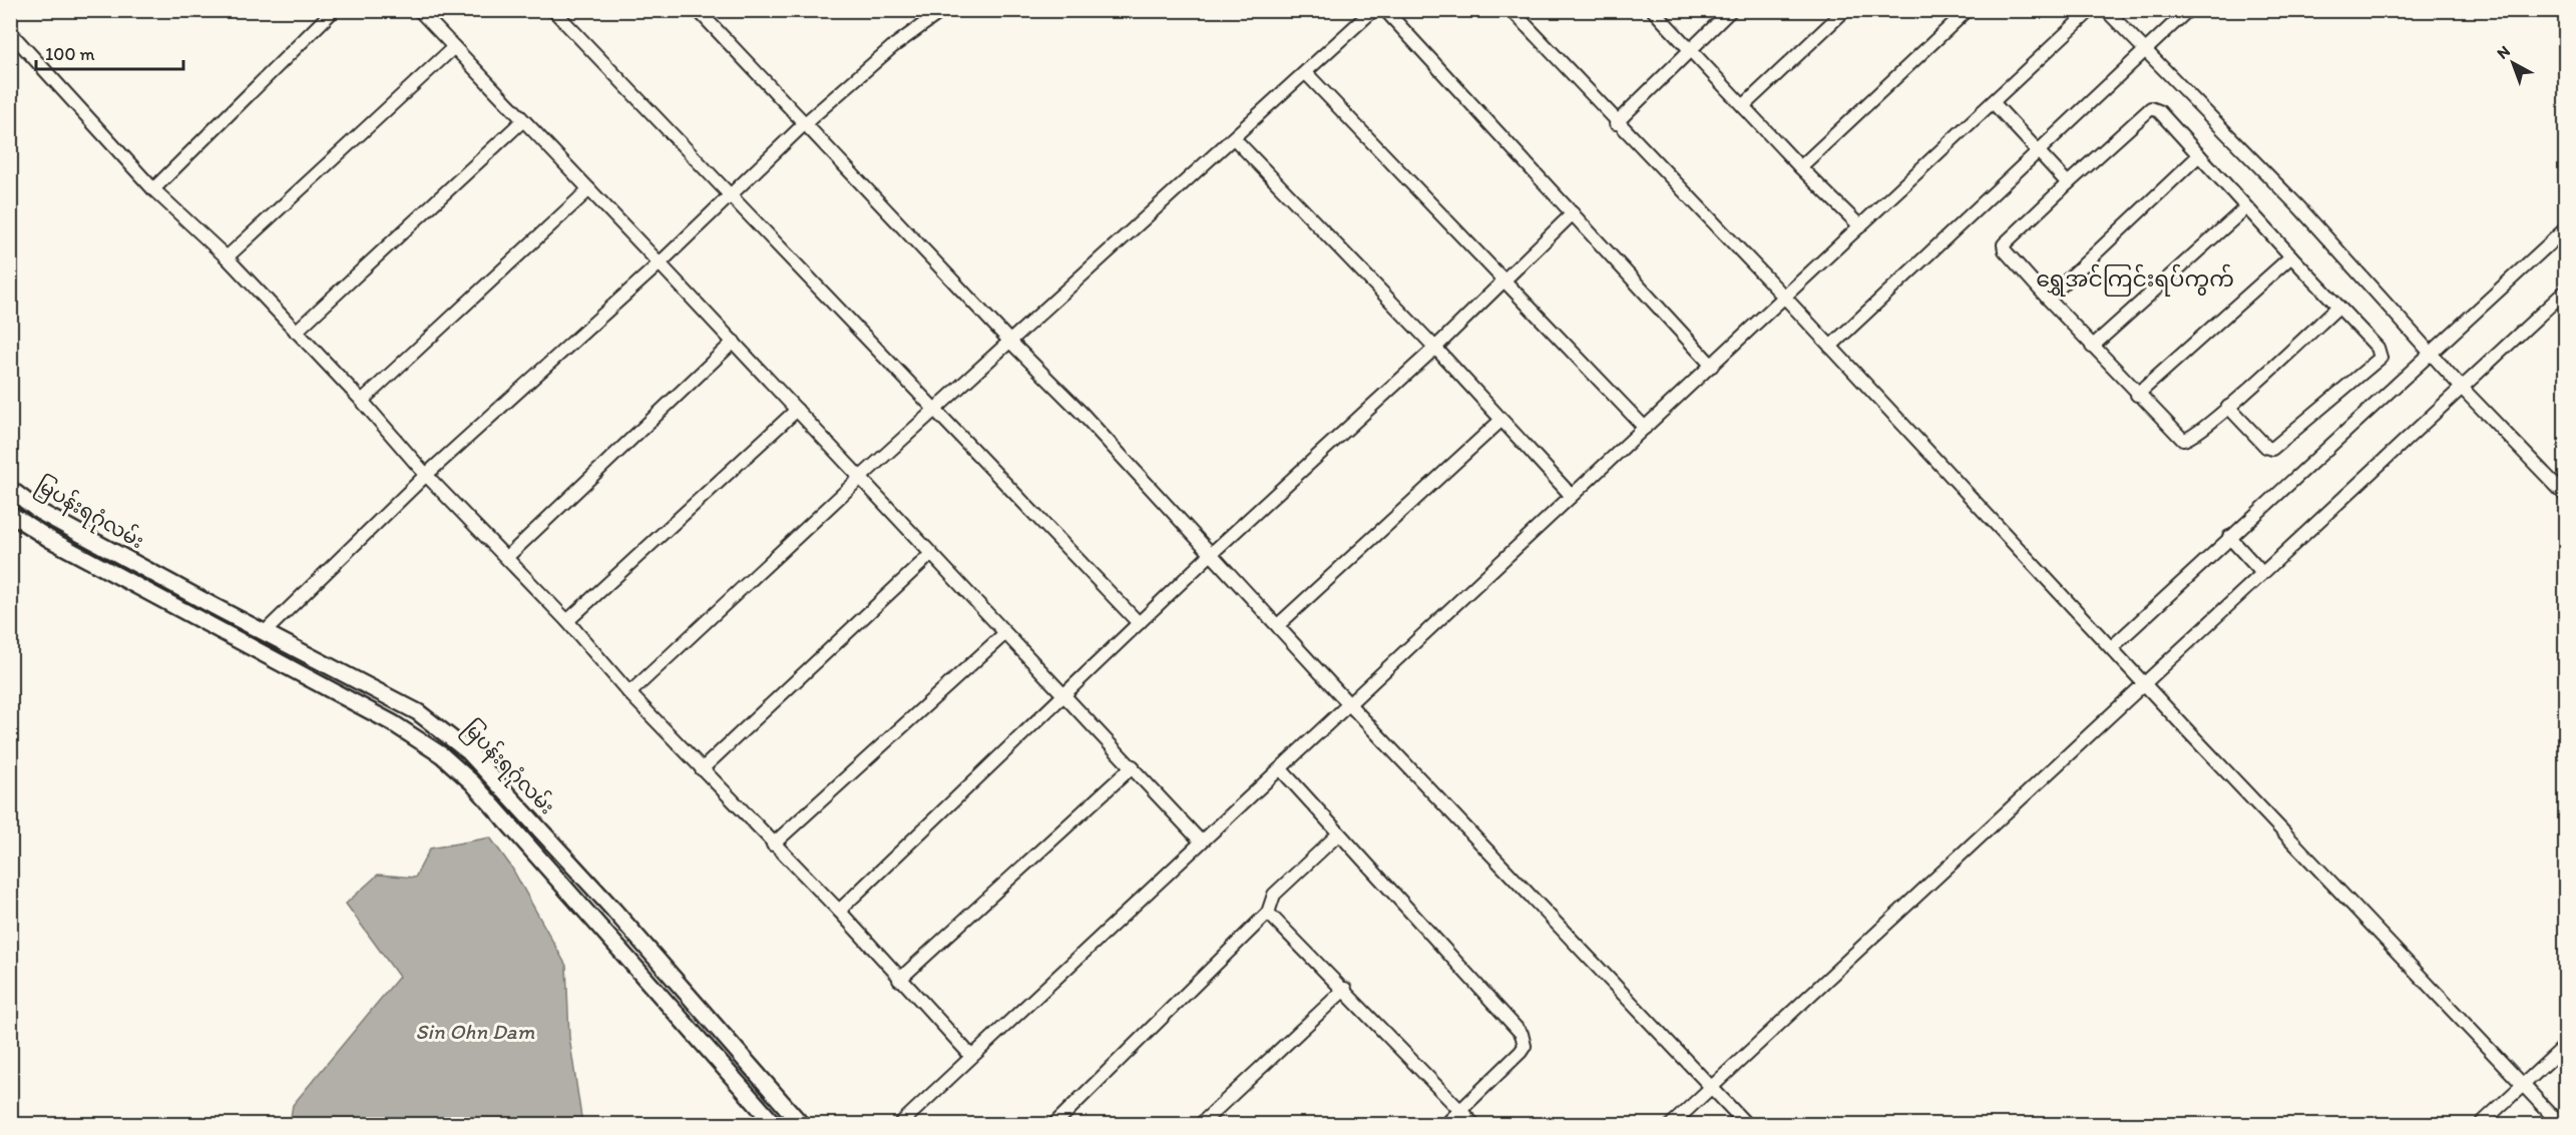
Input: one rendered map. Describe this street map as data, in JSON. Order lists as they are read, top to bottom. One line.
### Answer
{"streets":{"main road":["မြပန်းရဂုံလမ်း"]},"districts":["ရွှေအင်ကြင်းရပ်ကွက်"],"water":["Sin Ohn Dam"],"scale_bar":"100 m","north":"top left"}
